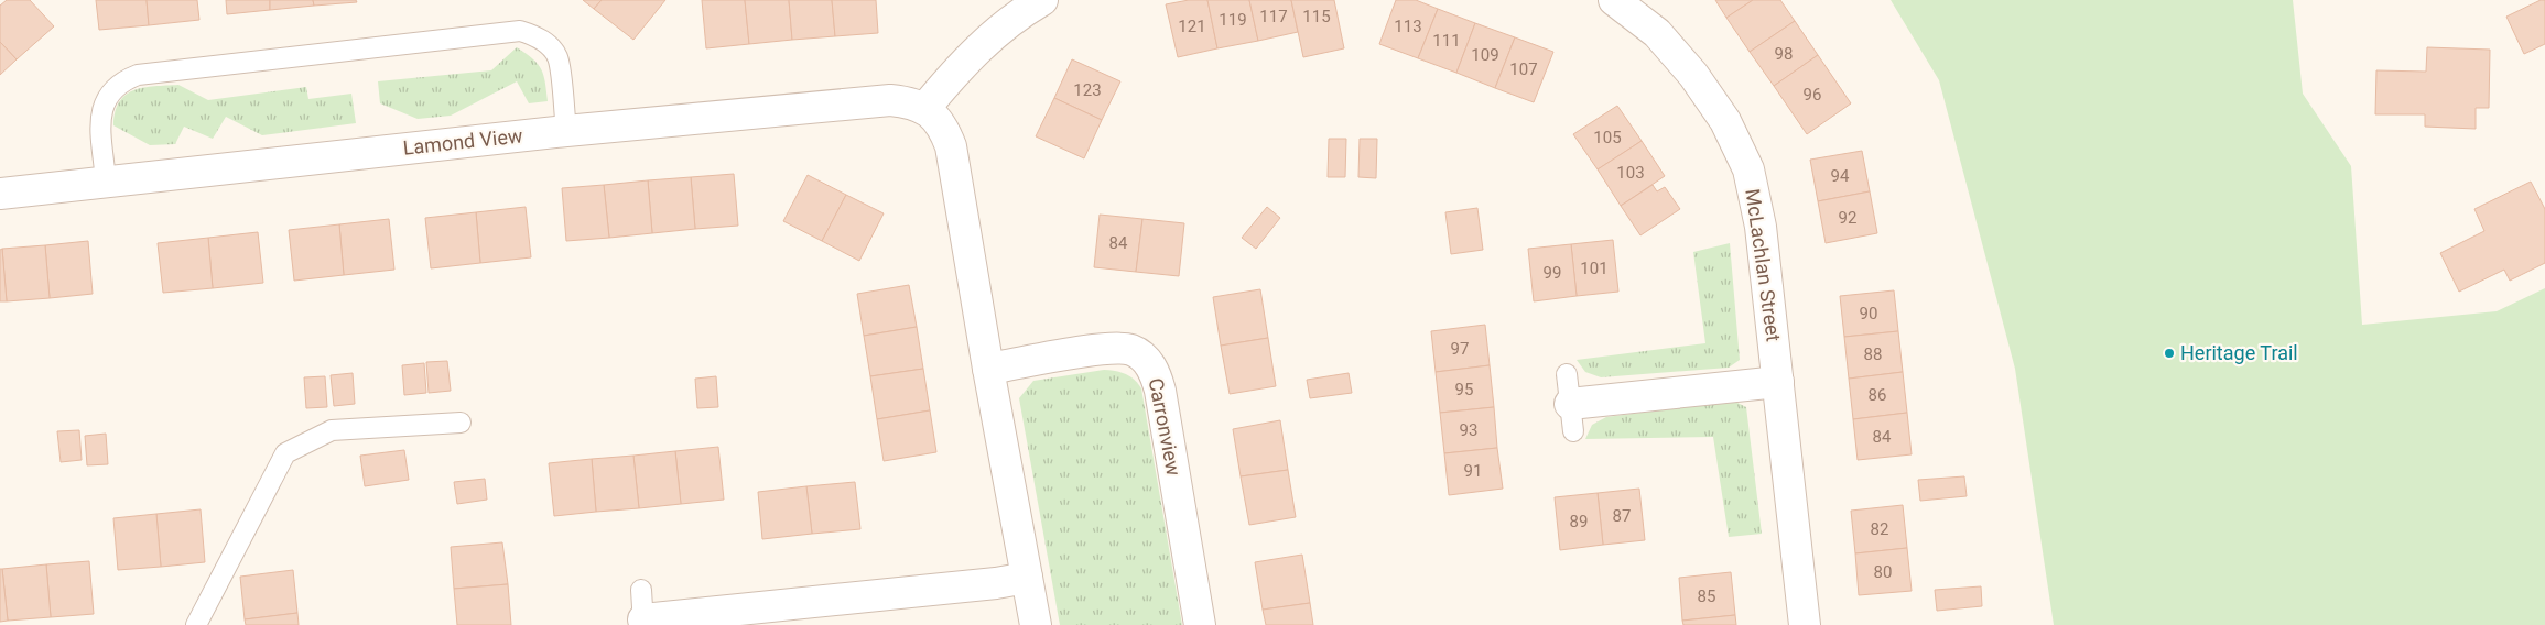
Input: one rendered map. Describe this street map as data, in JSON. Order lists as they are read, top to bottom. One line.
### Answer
{"streets":{"street":["Lamond View","McLachlan Street","Carronview"]},"places":["Heritage Trail"],"house_numbers":["117","115","119","121","113","111","98","109","107","123","96","105","103","94","92","84","101","99","90","97","88","95","86","93","84","91","87","89","82","80","85"]}
